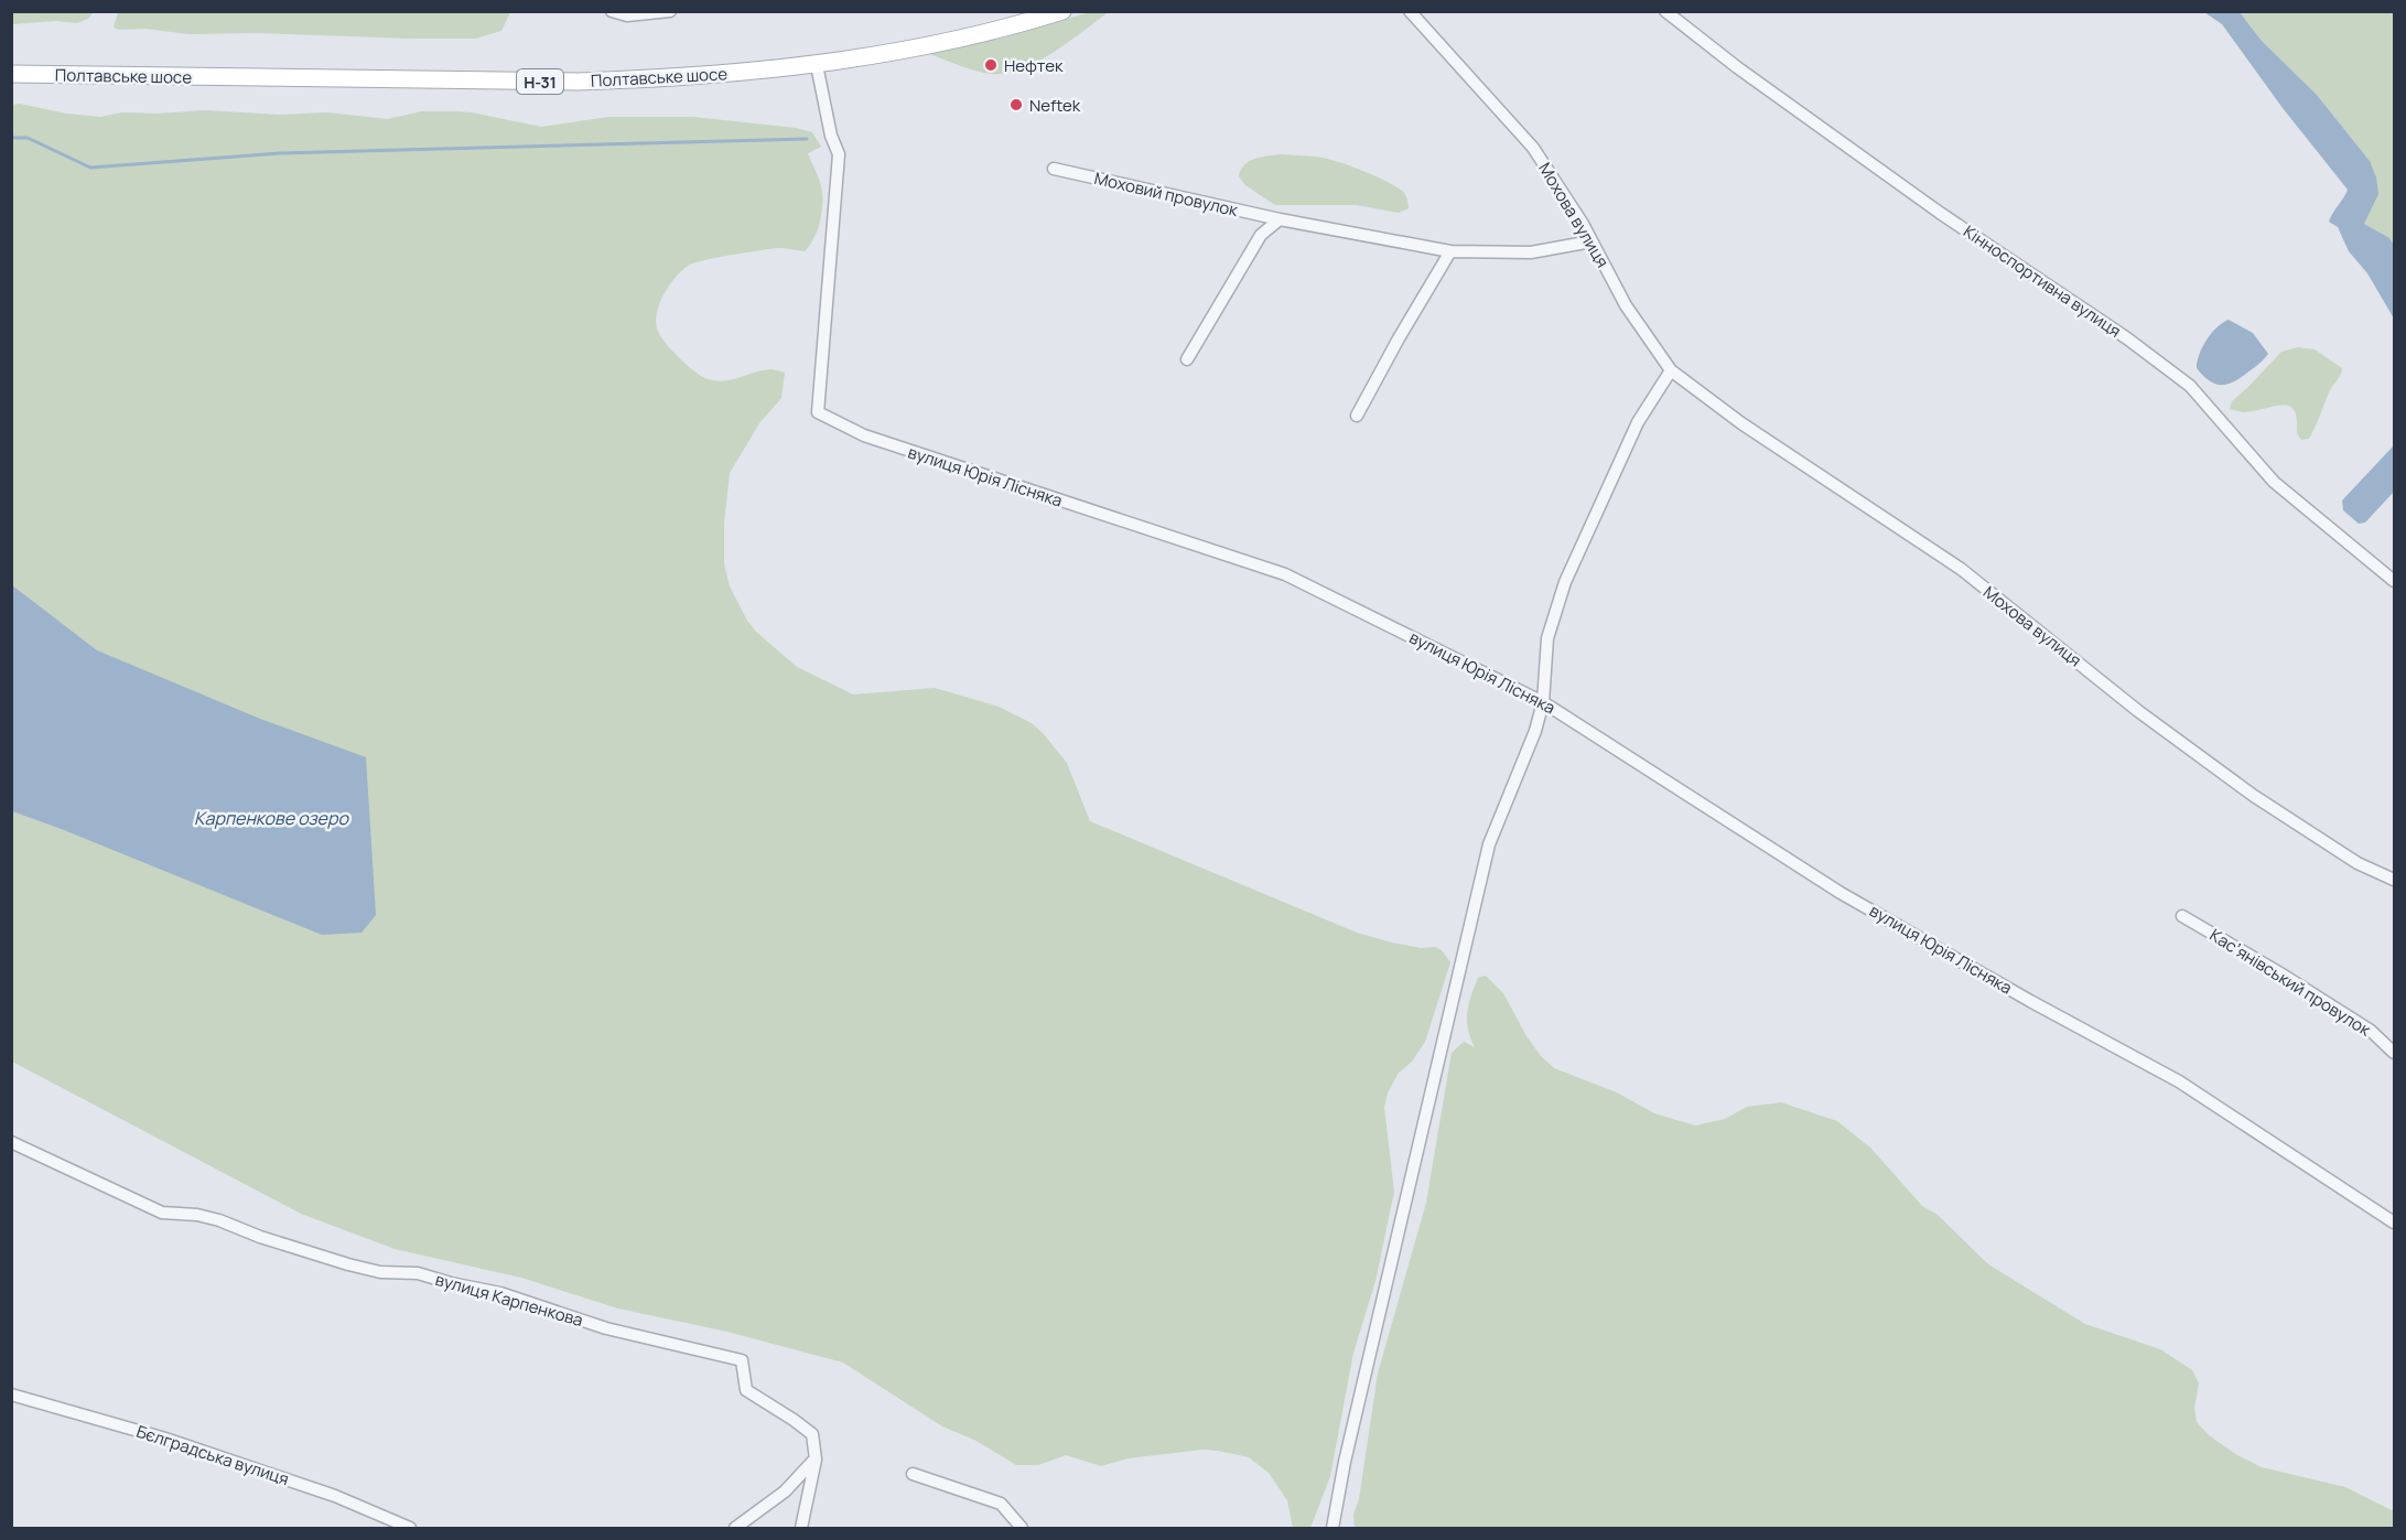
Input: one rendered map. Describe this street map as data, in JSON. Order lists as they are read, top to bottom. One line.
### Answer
{"streets":{"main road":["Полтавське шосе","Н-31"],"street":["Моховий провулок","Мохова вулиця","Кінноспортивна вулиця","вулиця Юрія Лісняка","Касʼянівський провулок","вулиця Карпенкова","Бєлградська вулиця"]},"crossings":[["Полтавське шосе","вулиця Юрія Лісняка"],["Моховий провулок","Мохова вулиця"]],"water":["Карпенкове озеро"],"places":["Нефтек","Neftek"]}
